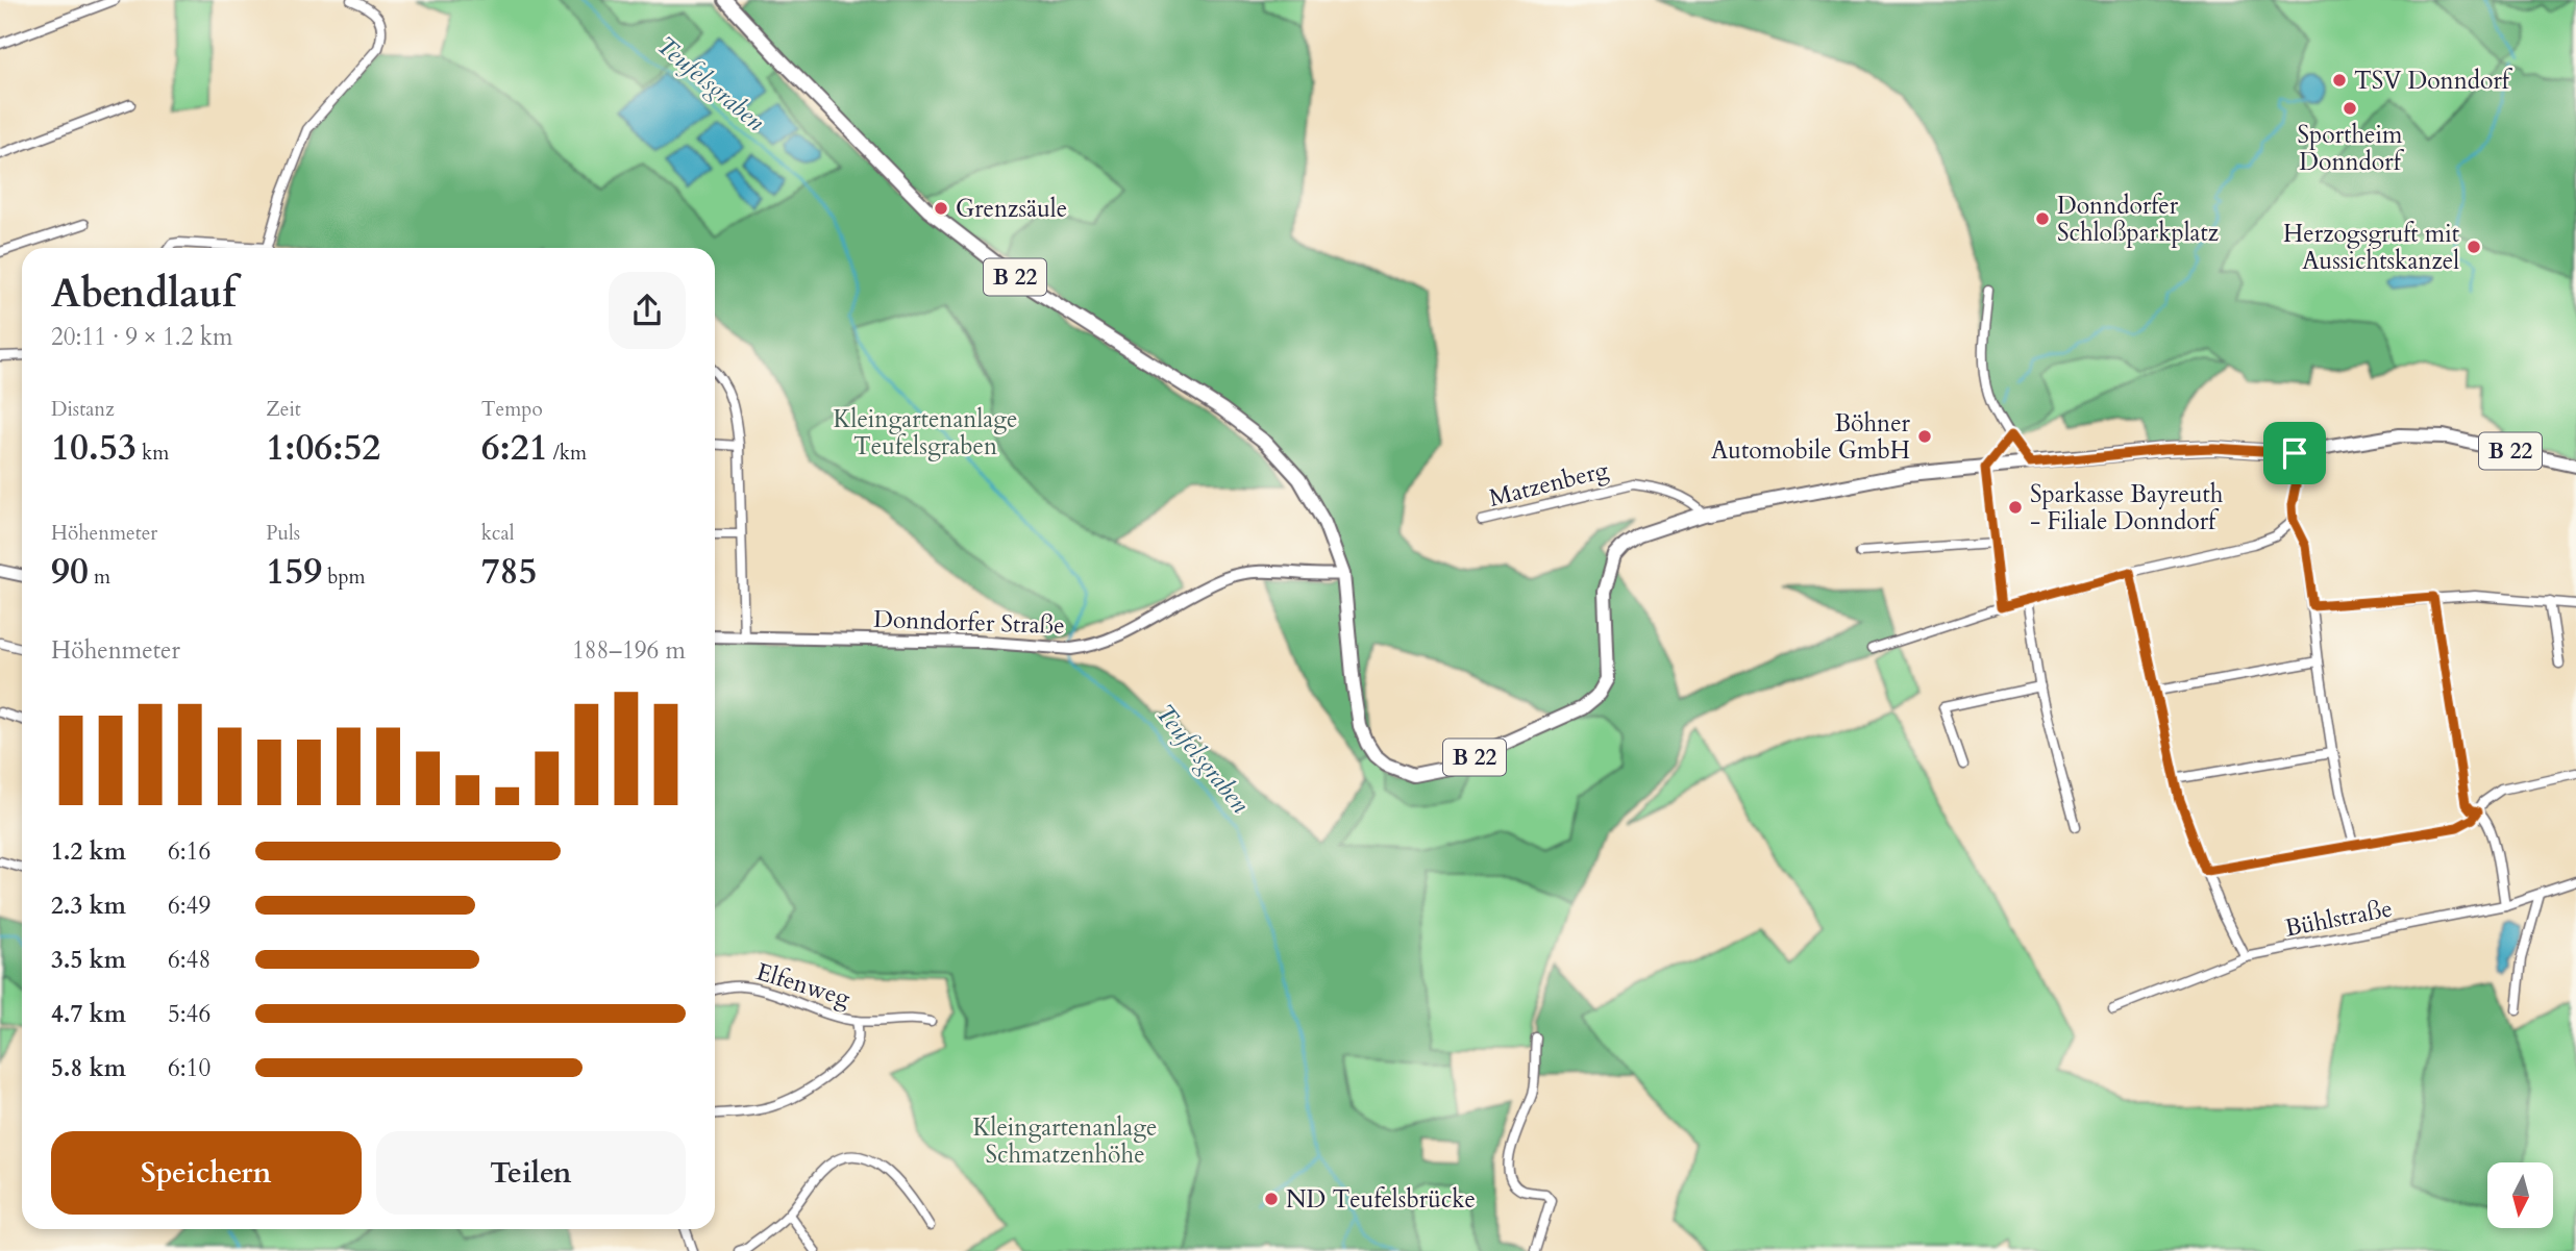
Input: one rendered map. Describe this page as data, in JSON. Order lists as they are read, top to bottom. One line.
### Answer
{"streets":{"main road":["B 22"],"street":["Matzenberg","Donndorfer Straße","Bühlstraße","Elfenweg"]},"crossings":[["B 22","Matzenberg"],["B 22","Donndorfer Straße"]],"water":["Teufelsgraben"],"parks":["Kleingartenanlage Teufelsgraben","Kleingartenanlage Schmatzenhöhe"],"places":["TSV Donndorf","Sportheim Donndorf","Grenzsäule","Donndorfer Schloßparkplatz","Herzogsgruft mit Aussichtskanzel","Böhner Automobile GmbH","Sparkasse Bayreuth - Filiale Donndorf","ND Teufelsbrücke"],"north":"bottom","page":{"heading":["Abendlauf","20:11 · 9 × 1.2 km"],"stats":[["Distanz","10.53 km"],["Zeit","1:06:52"],["Tempo","6:21 /km"],["Höhenmeter","90 m"],["Puls","159 bpm"],["kcal","785"]],"chart":["Höhenmeter","188–196 m"],"list":[{"name":"1.2 km","note":"6:16"},{"name":"2.3 km","note":"6:49"},{"name":"3.5 km","note":"6:48"},{"name":"4.7 km","note":"5:46"},{"name":"5.8 km","note":"6:10"}],"buttons":["Speichern","Teilen"]}}
